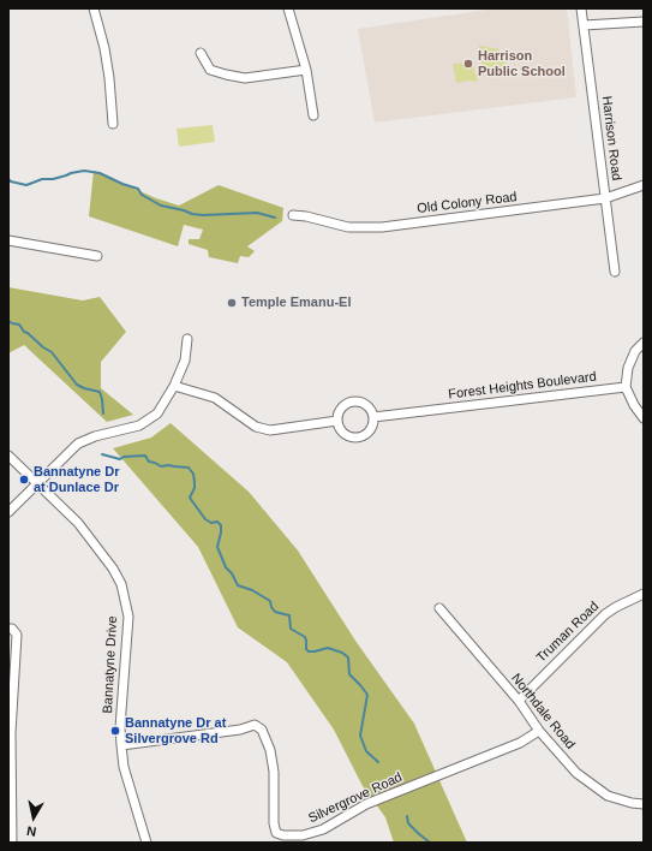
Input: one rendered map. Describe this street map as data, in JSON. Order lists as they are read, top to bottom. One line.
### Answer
{"streets":{"street":["Harrison Road","Old Colony Road","Forest Heights Boulevard","Truman Road","Bannatyne Drive","Northdale Road","Silvergrove Road"]},"crossings":[["Harrison Road","Old Colony Road"],["Truman Road","Northdale Road"],["Bannatyne Drive","Silvergrove Road"],["Northdale Road","Silvergrove Road"]],"places":["Harrison Public School","Temple Emanu-El","Bannatyne Dr at Dunlace Dr","Bannatyne Dr at Silvergrove Rd"],"north":"bottom"}
